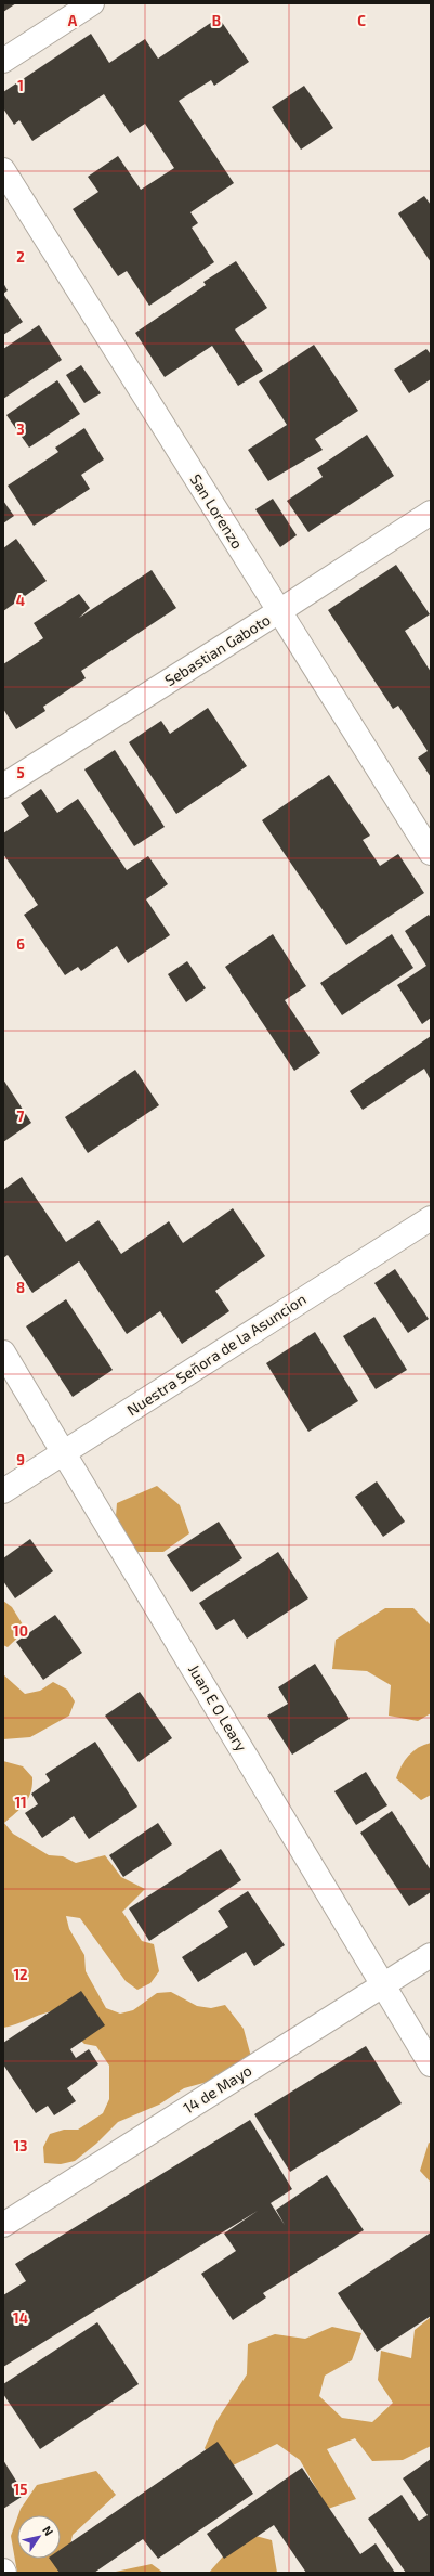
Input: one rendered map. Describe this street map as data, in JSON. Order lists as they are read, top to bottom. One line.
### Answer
{"streets":{"street":["San Lorenzo","Sebastian Gaboto","Nuestra Señora de la Asuncion","Juan E O Leary","14 de Mayo"]},"crossings":[["San Lorenzo","Sebastian Gaboto"],["Nuestra Señora de la Asuncion","Juan E O Leary"],["Juan E O Leary","14 de Mayo"]],"north":"top right","grid":{"columns":["A","B","C"],"rows":["1","2","3","4","5","6","7","8","9","10","11","12","13","14","15"]}}
